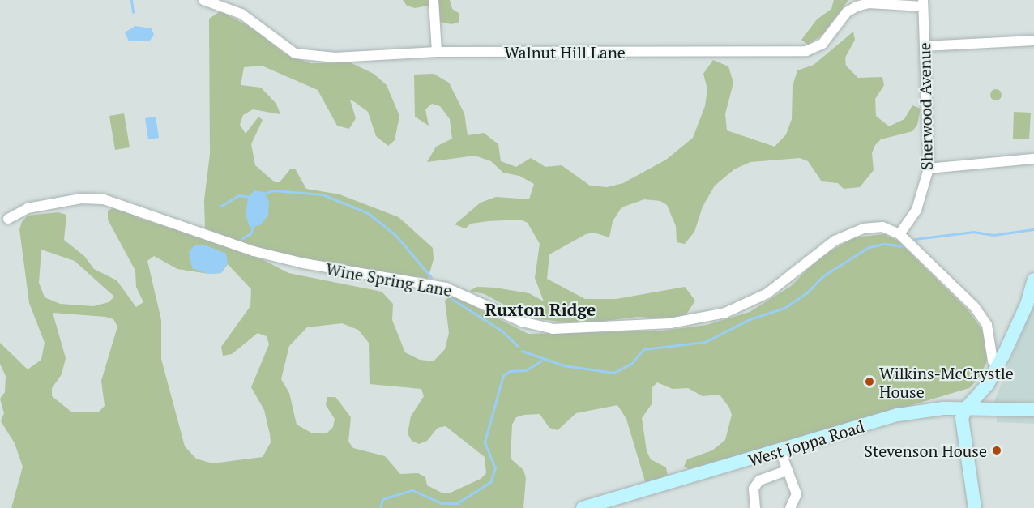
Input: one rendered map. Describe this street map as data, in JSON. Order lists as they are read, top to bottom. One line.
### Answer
{"streets":{"street":["Walnut Hill Lane","Sherwood Avenue","Wine Spring Lane","West Joppa Road"]},"crossings":[["Walnut Hill Lane","Sherwood Avenue"],["Sherwood Avenue","Wine Spring Lane"]],"districts":["Ruxton Ridge"],"places":["Wilkins-McCrystle House","Stevenson House"]}
